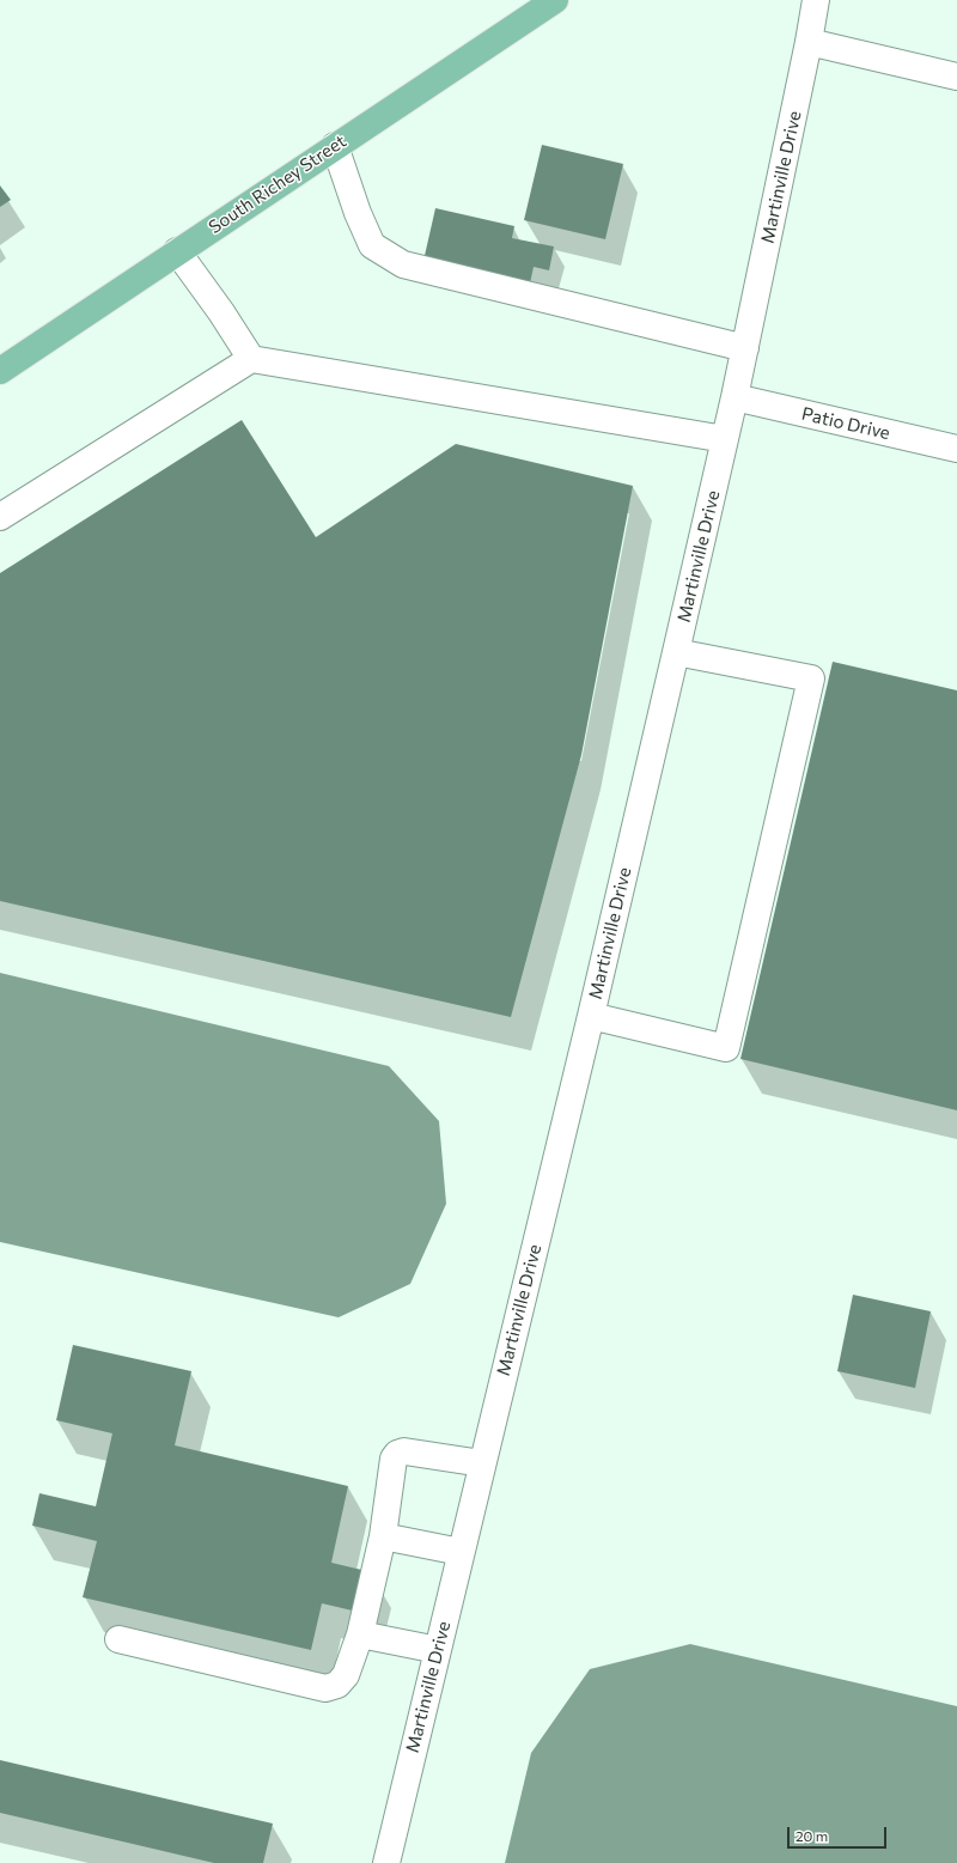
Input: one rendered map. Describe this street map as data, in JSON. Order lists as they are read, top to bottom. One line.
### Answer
{"streets":{"main road":["South Richey Street"],"street":["Martinville Drive","Patio Drive"]},"crossings":[["Martinville Drive","Patio Drive"]],"scale_bar":"20 m"}
